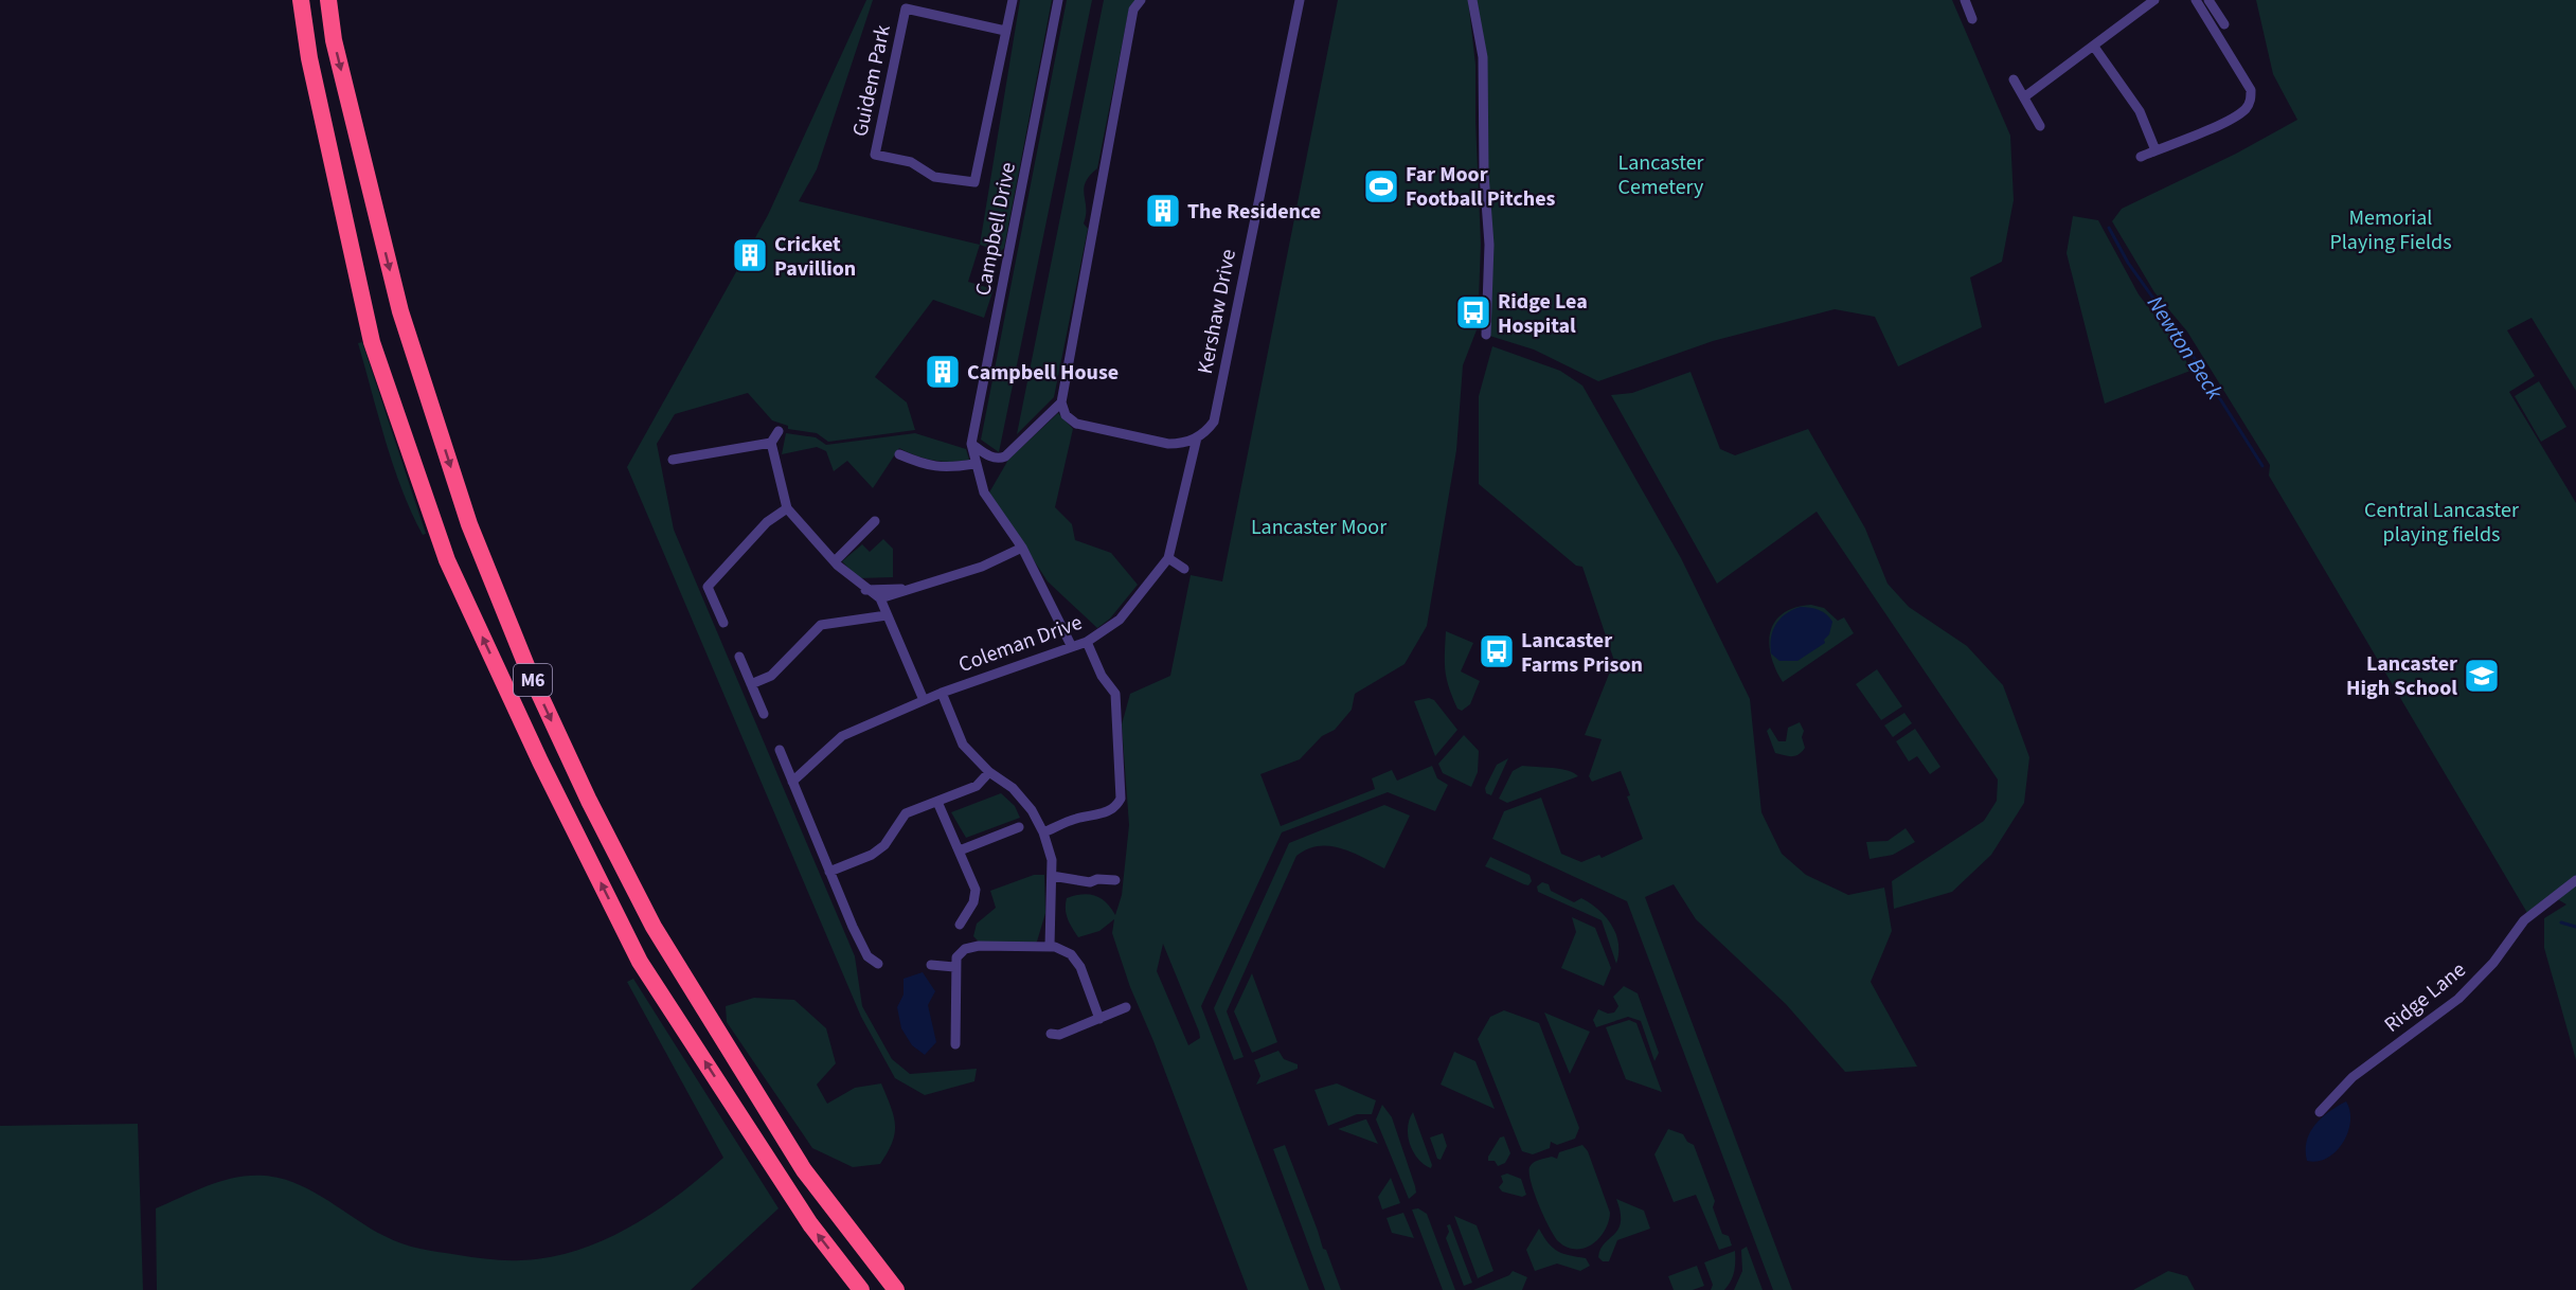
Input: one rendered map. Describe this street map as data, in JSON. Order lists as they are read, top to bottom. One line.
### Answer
{"streets":{"highway":["M6"],"street":["Guidem Park","Campbell Drive","Kershaw Drive","Coleman Drive","Ridge Lane"]},"crossings":[["Campbell Drive","Coleman Drive"],["Kershaw Drive","Coleman Drive"]],"water":["Newton Beck"],"parks":["Lancaster Cemetery","Memorial Playing Fields","Central Lancaster playing fields","Lancaster Moor"],"places":{"sports":["Far Moor Football Pitches"],"building":["The Residence","Cricket Pavillion","Campbell House"],"bus stop":["Ridge Lea Hospital","Lancaster Farms Prison"],"school or university":["Lancaster High School"]}}
